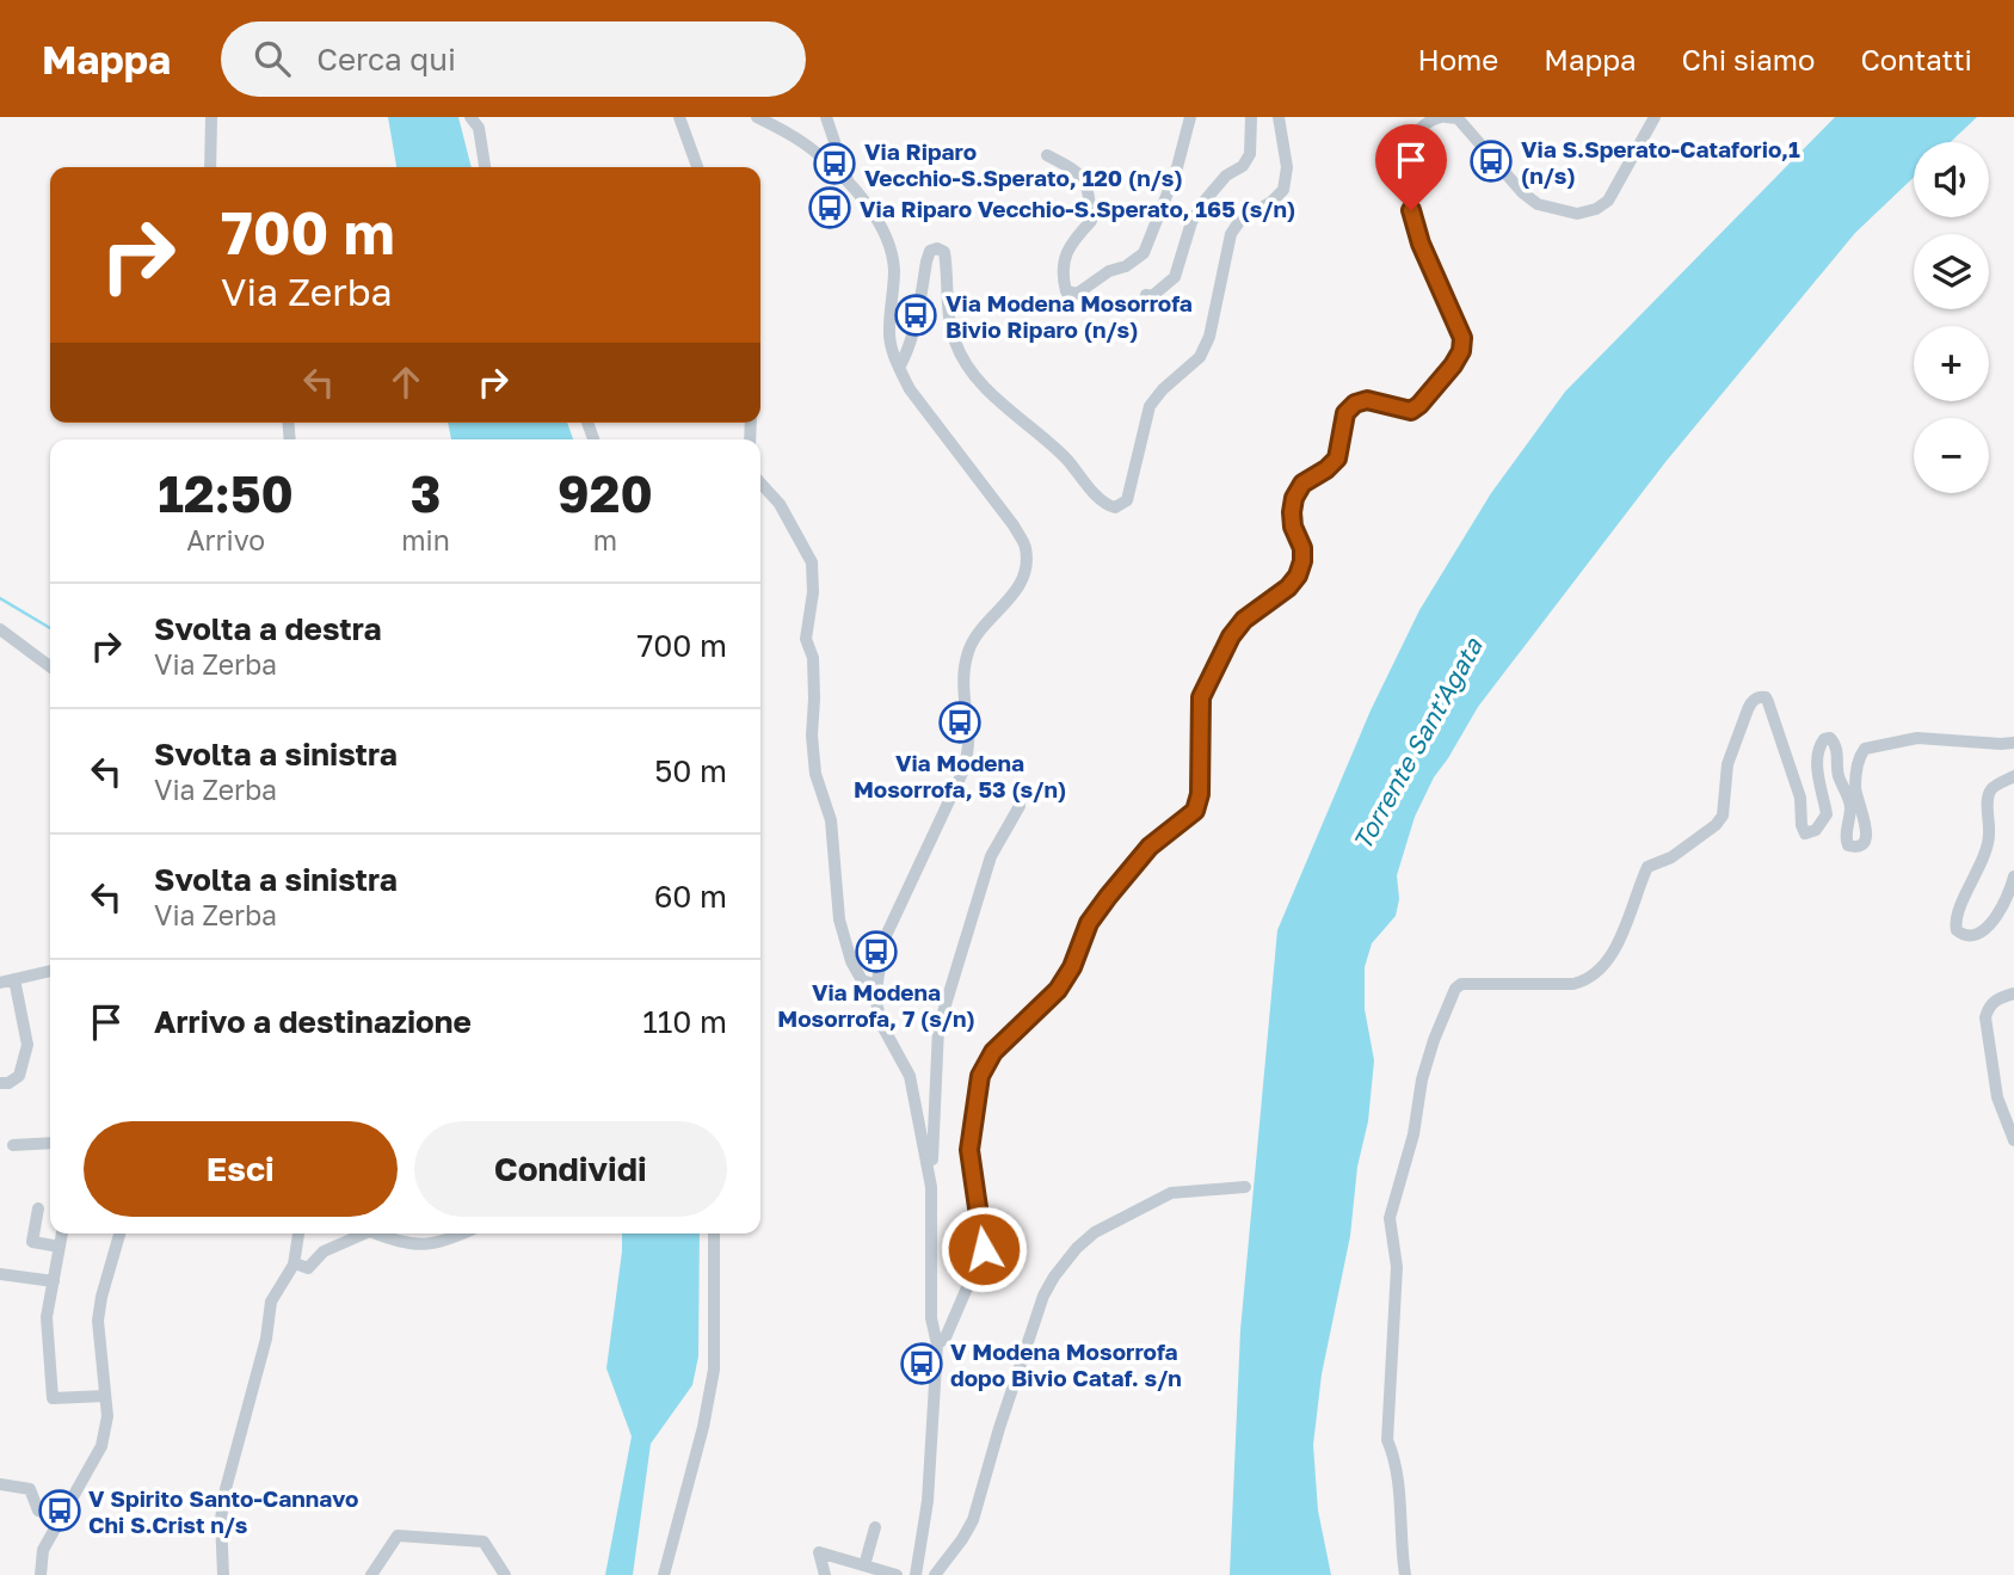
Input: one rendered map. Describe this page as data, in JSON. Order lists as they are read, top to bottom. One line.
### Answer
{"water":["Torrente Sant'Agata"],"places":{"bus stop":["Via S.Sperato-Cataforio,1 (n/s)","Via Riparo Vecchio-S.Sperato, 120 (n/s)","Via Riparo Vecchio-S.Sperato, 165 (s/n)","Via Modena Mosorrofa Bivio Riparo (n/s)","Via Modena Mosorrofa, 53 (s/n)","Via Modena Mosorrofa, 7 (s/n)","V Modena Mosorrofa dopo Bivio Cataf. s/n","V Spirito Santo-Cannavo Chi S.Crist n/s"]},"page":{"header":"Mappa","search":"Cerca qui","nav":["Home","Mappa","Chi siamo","Contatti"],"map_buttons":["+","−"],"turn":["700 m","Via Zerba"],"eta":["12:50","Arrivo","3","min","920","m"],"list":[{"name":"Svolta a destra","note":"Via Zerba","value":"700 m"},{"name":"Svolta a sinistra","note":"Via Zerba","value":"50 m"},{"name":"Svolta a sinistra","note":"Via Zerba","value":"60 m"},{"name":"Arrivo a destinazione","value":"110 m"}],"buttons":["Esci","Condividi"]}}
